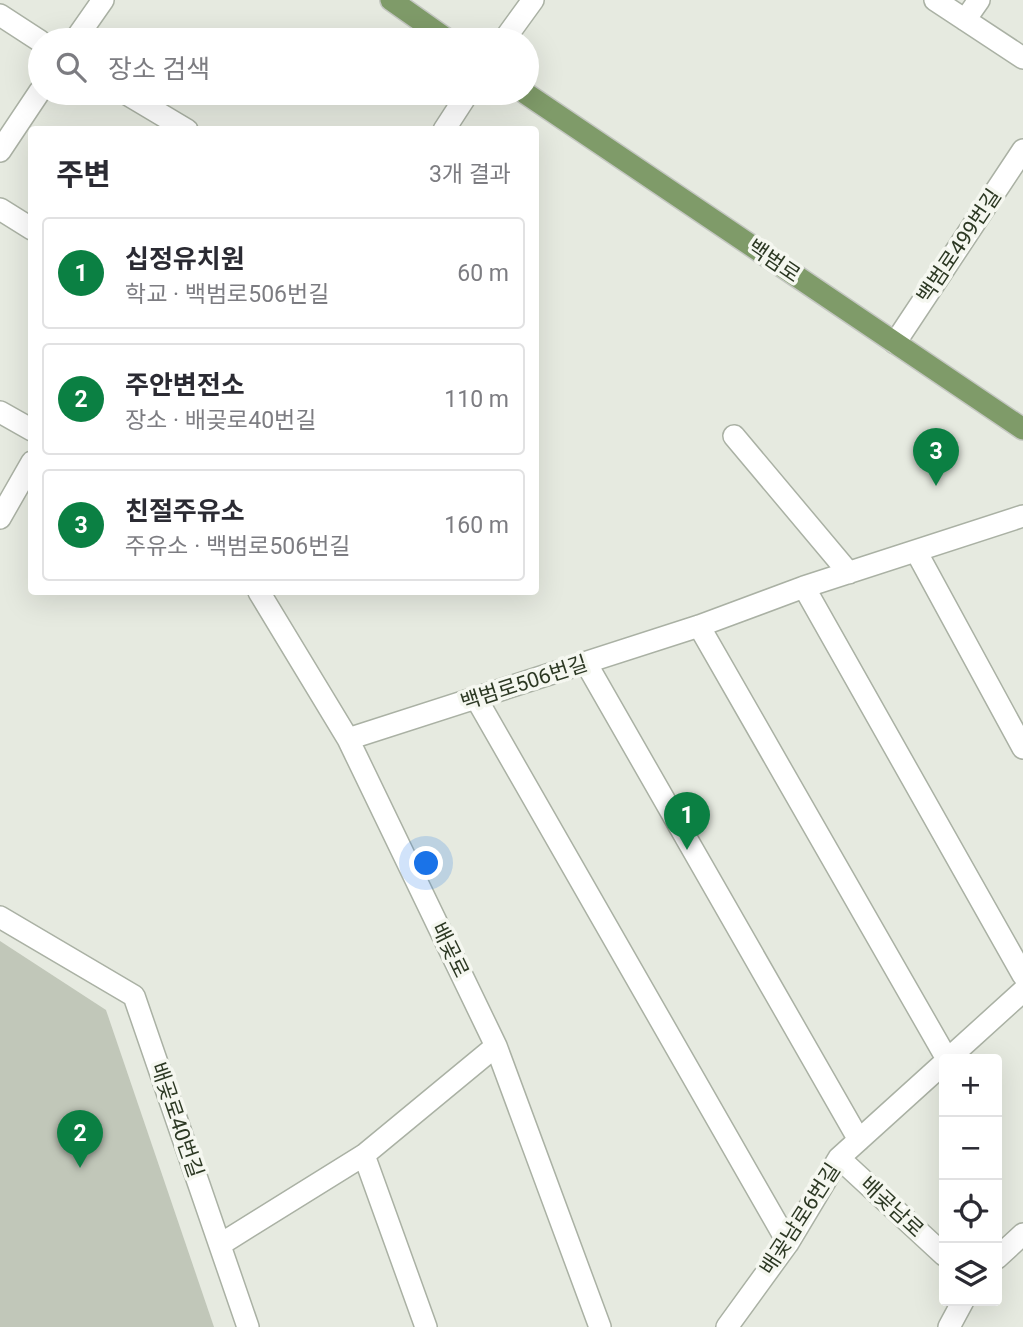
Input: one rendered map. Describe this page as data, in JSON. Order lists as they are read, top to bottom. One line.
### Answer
{"streets":{"main road":["백범로"],"street":["백범로499번길","백범로506번길","배곶로","배곶로40번길","배곶남로","배곶남로6번길"]},"crossings":[["백범로499번길","백범로"],["백범로506번길","배곶로"],["배곶남로","배곶남로6번길"]],"page":{"search":"장소 검색","heading":["주변","3개 결과"],"list":[{"mark":"1","name":"십정유치원","note":"학교 · 백범로506번길","value":"60 m"},{"mark":"2","name":"주안변전소","note":"장소 · 배곶로40번길","value":"110 m"},{"mark":"3","name":"친절주유소","note":"주유소 · 백범로506번길","value":"160 m"}],"pins":["3","1","2"],"map_buttons":["+","−"]}}
